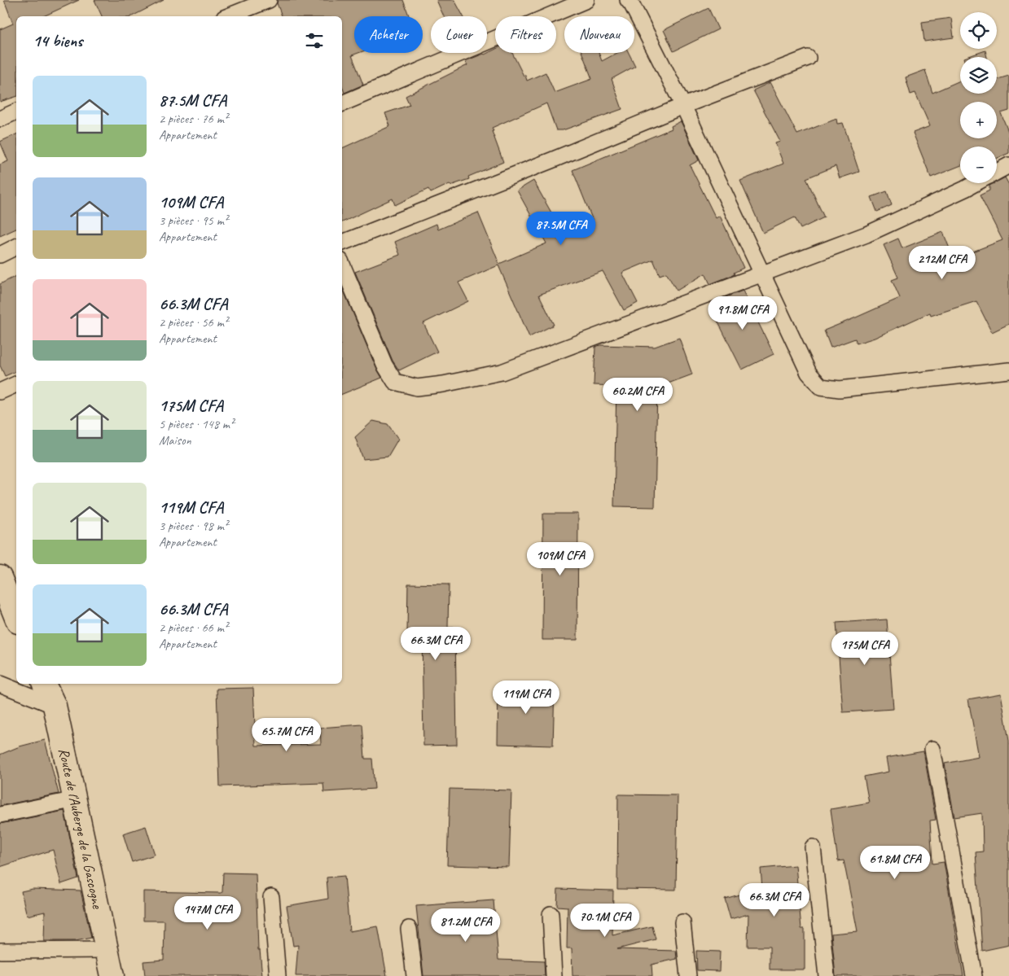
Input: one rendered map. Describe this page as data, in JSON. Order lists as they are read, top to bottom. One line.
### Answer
{"streets":{"street":["Route de l'Auberge de la Gascogne"]},"page":{"map_buttons":["+","−"],"chip":["Acheter","Louer","Filtres","Nouveau"],"heading":"14 biens","list":[{"name":"87.5M CFA","note":"2 pièces · 76 m² · Appartement"},{"name":"109M CFA","note":"3 pièces · 95 m² · Appartement"},{"name":"66.3M CFA","note":"2 pièces · 56 m² · Appartement"},{"name":"175M CFA","note":"5 pièces · 148 m² · Maison"},{"name":"119M CFA","note":"3 pièces · 98 m² · Appartement"},{"name":"66.3M CFA","note":"2 pièces · 66 m² · Appartement"}],"price":["87.5M CFA","212M CFA","91.8M CFA","60.2M CFA","109M CFA","66.3M CFA","175M CFA","119M CFA","65.7M CFA","61.8M CFA","66.3M CFA","147M CFA","70.1M CFA","81.2M CFA"]}}
